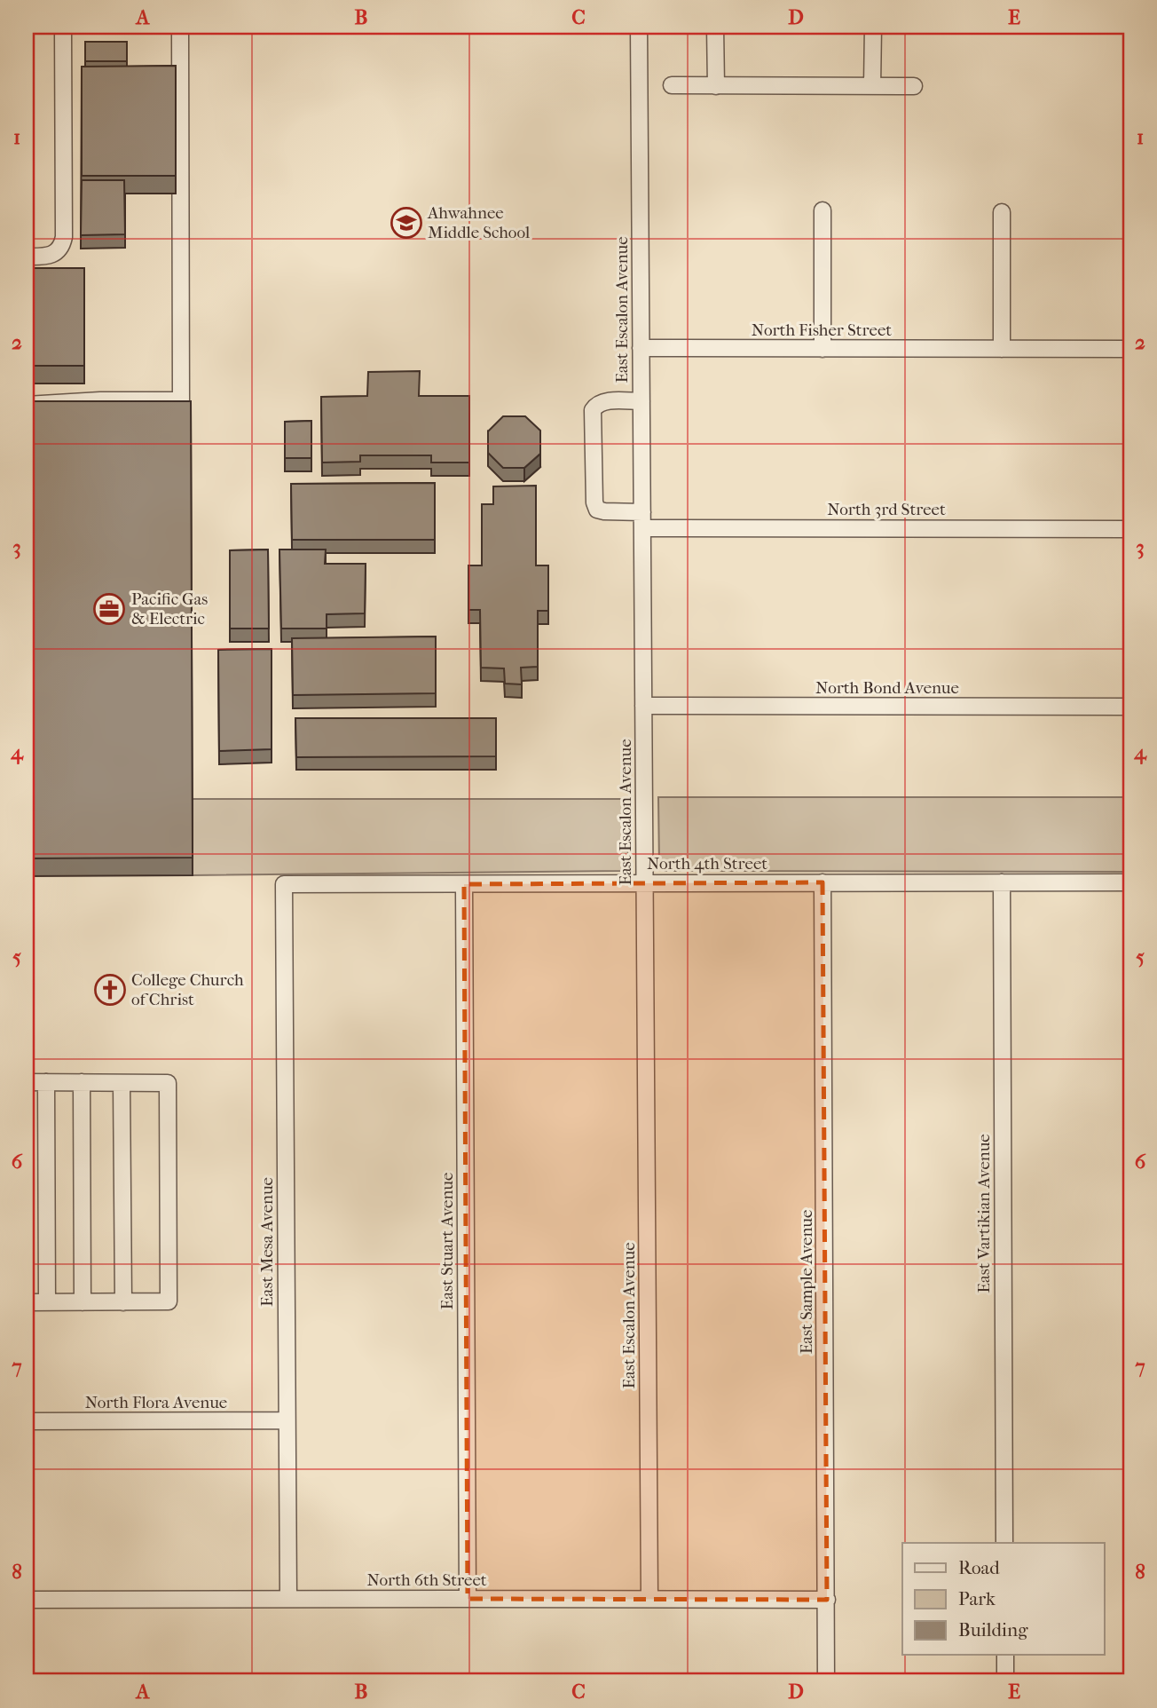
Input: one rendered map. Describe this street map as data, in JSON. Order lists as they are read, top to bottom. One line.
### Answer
{"streets":{"street":["East Escalon Avenue","North Fisher Street","North 3rd Street","North Bond Avenue","North 4th Street","East Vartikian Avenue","East Stuart Avenue","East Mesa Avenue","East Sample Avenue","North Flora Avenue","North 6th Street"]},"crossings":[["East Escalon Avenue","North Fisher Street"],["East Escalon Avenue","North 3rd Street"],["East Escalon Avenue","North Bond Avenue"],["East Escalon Avenue","North 4th Street"],["East Escalon Avenue","North 6th Street"],["North 4th Street","East Vartikian Avenue"],["North 4th Street","East Stuart Avenue"],["North 4th Street","East Mesa Avenue"],["North 4th Street","East Sample Avenue"],["East Stuart Avenue","North 6th Street"],["East Mesa Avenue","North Flora Avenue"],["East Mesa Avenue","North 6th Street"],["East Sample Avenue","North 6th Street"]],"places":{"school or university":["Ahwahnee Middle School"],"office":["Pacific Gas & Electric"],"church":["College Church of Christ"]},"legend":["Road","Park","Building"],"grid":{"columns":["A","B","C","D","E"],"rows":["1","2","3","4","5","6","7","8"]}}
